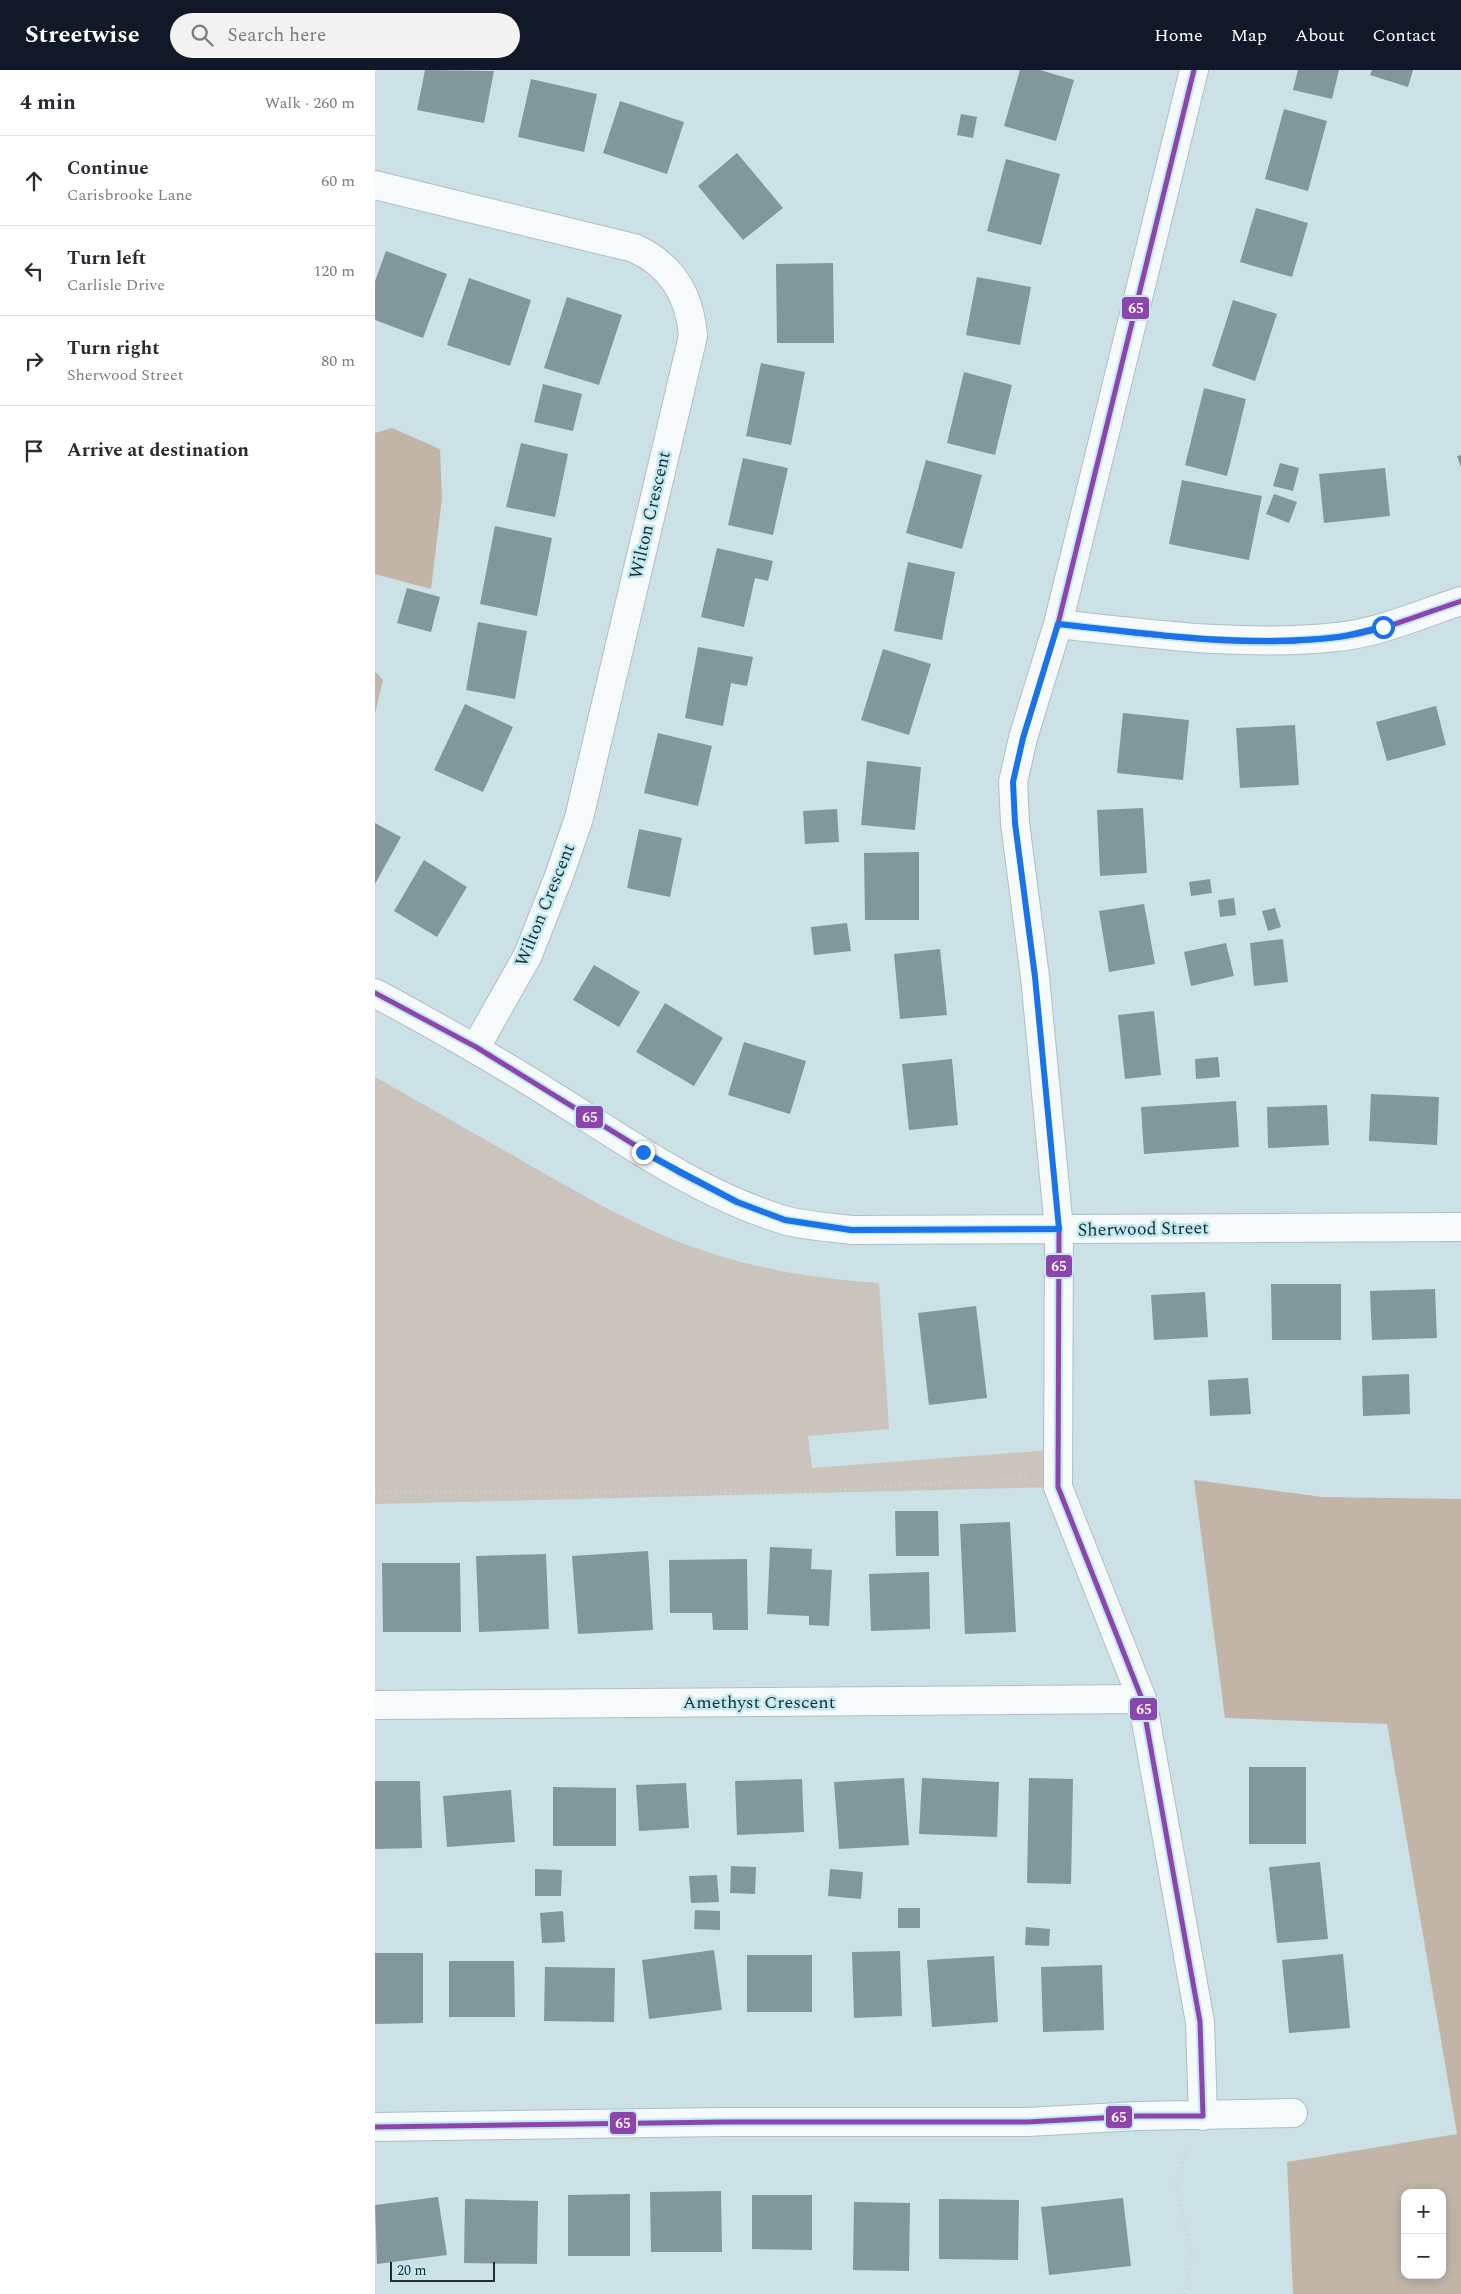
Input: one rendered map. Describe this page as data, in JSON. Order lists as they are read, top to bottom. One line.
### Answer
{"streets":{"street":["Wilton Crescent","Sherwood Street","Amethyst Crescent"]},"crossings":[["Wilton Crescent","Sherwood Street"]],"lines":["transit line 65"],"scale_bar":"20 m","page":{"header":"Streetwise","search":"Search here","nav":["Home","Map","About","Contact"],"heading":["4 min","Walk · 260 m"],"list":[["Continue","Carisbrooke Lane","60 m"],["Turn left","Carlisle Drive","120 m"],["Turn right","Sherwood Street","80 m"],"Arrive at destination"],"map_buttons":["+","−"],"scale":"20 m"}}
